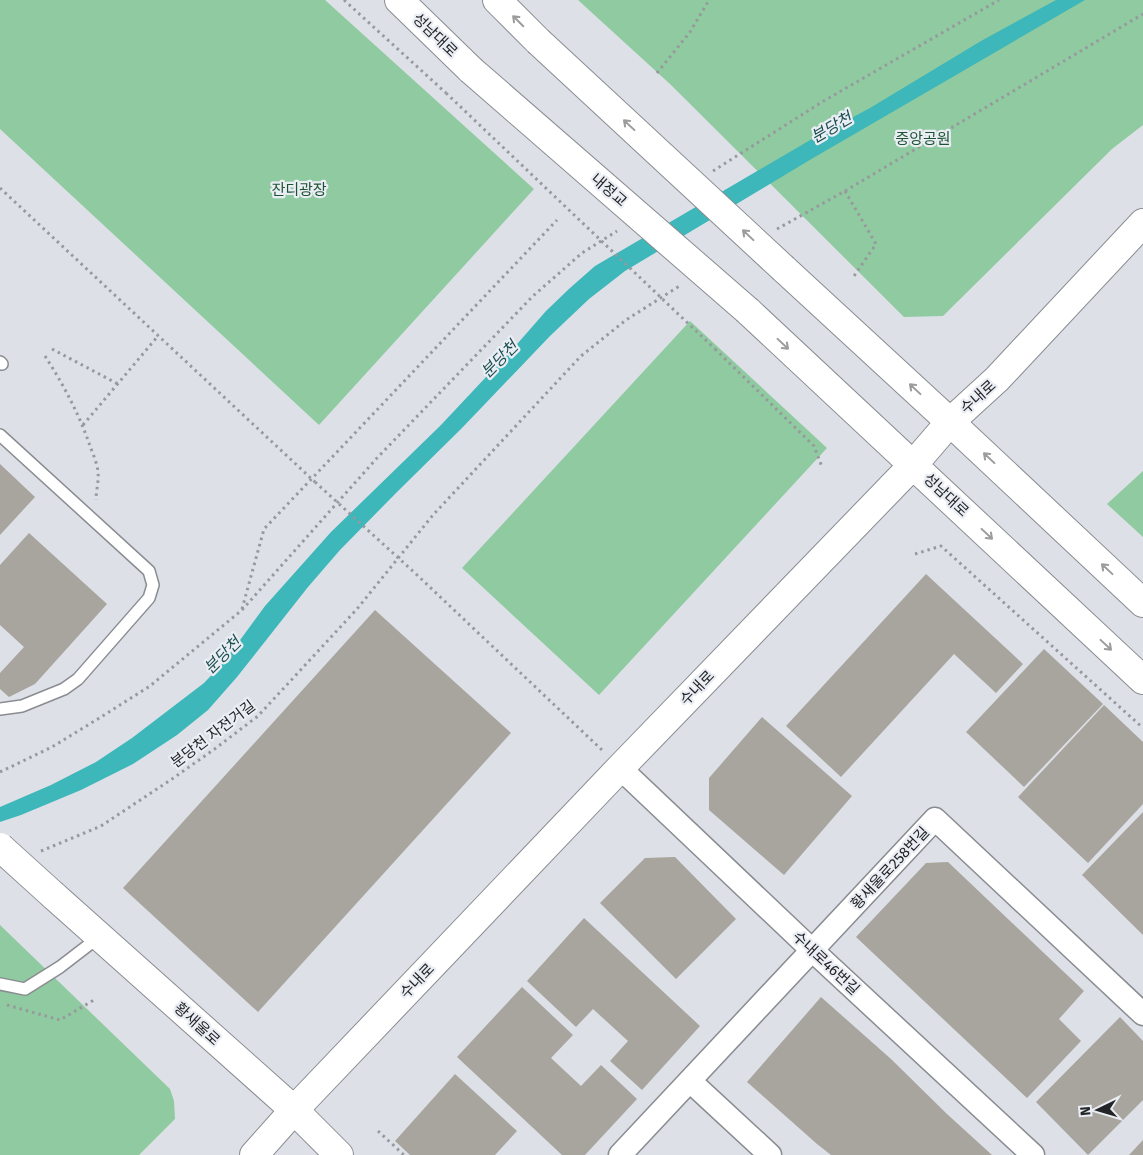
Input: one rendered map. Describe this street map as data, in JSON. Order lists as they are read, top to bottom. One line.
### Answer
{"streets":{"main road":["성남대로","내정교","수내로","황새울로"],"street":["황새울로258번길","수내로46번길"],"path":["분당천 자전거길"]},"crossings":[["성남대로","내정교"],["성남대로","수내로"],["수내로","수내로46번길"],["수내로","황새울로"],["황새울로258번길","수내로46번길"]],"water":["분당천"],"parks":["중앙공원","잔디광장"],"north":"left"}
